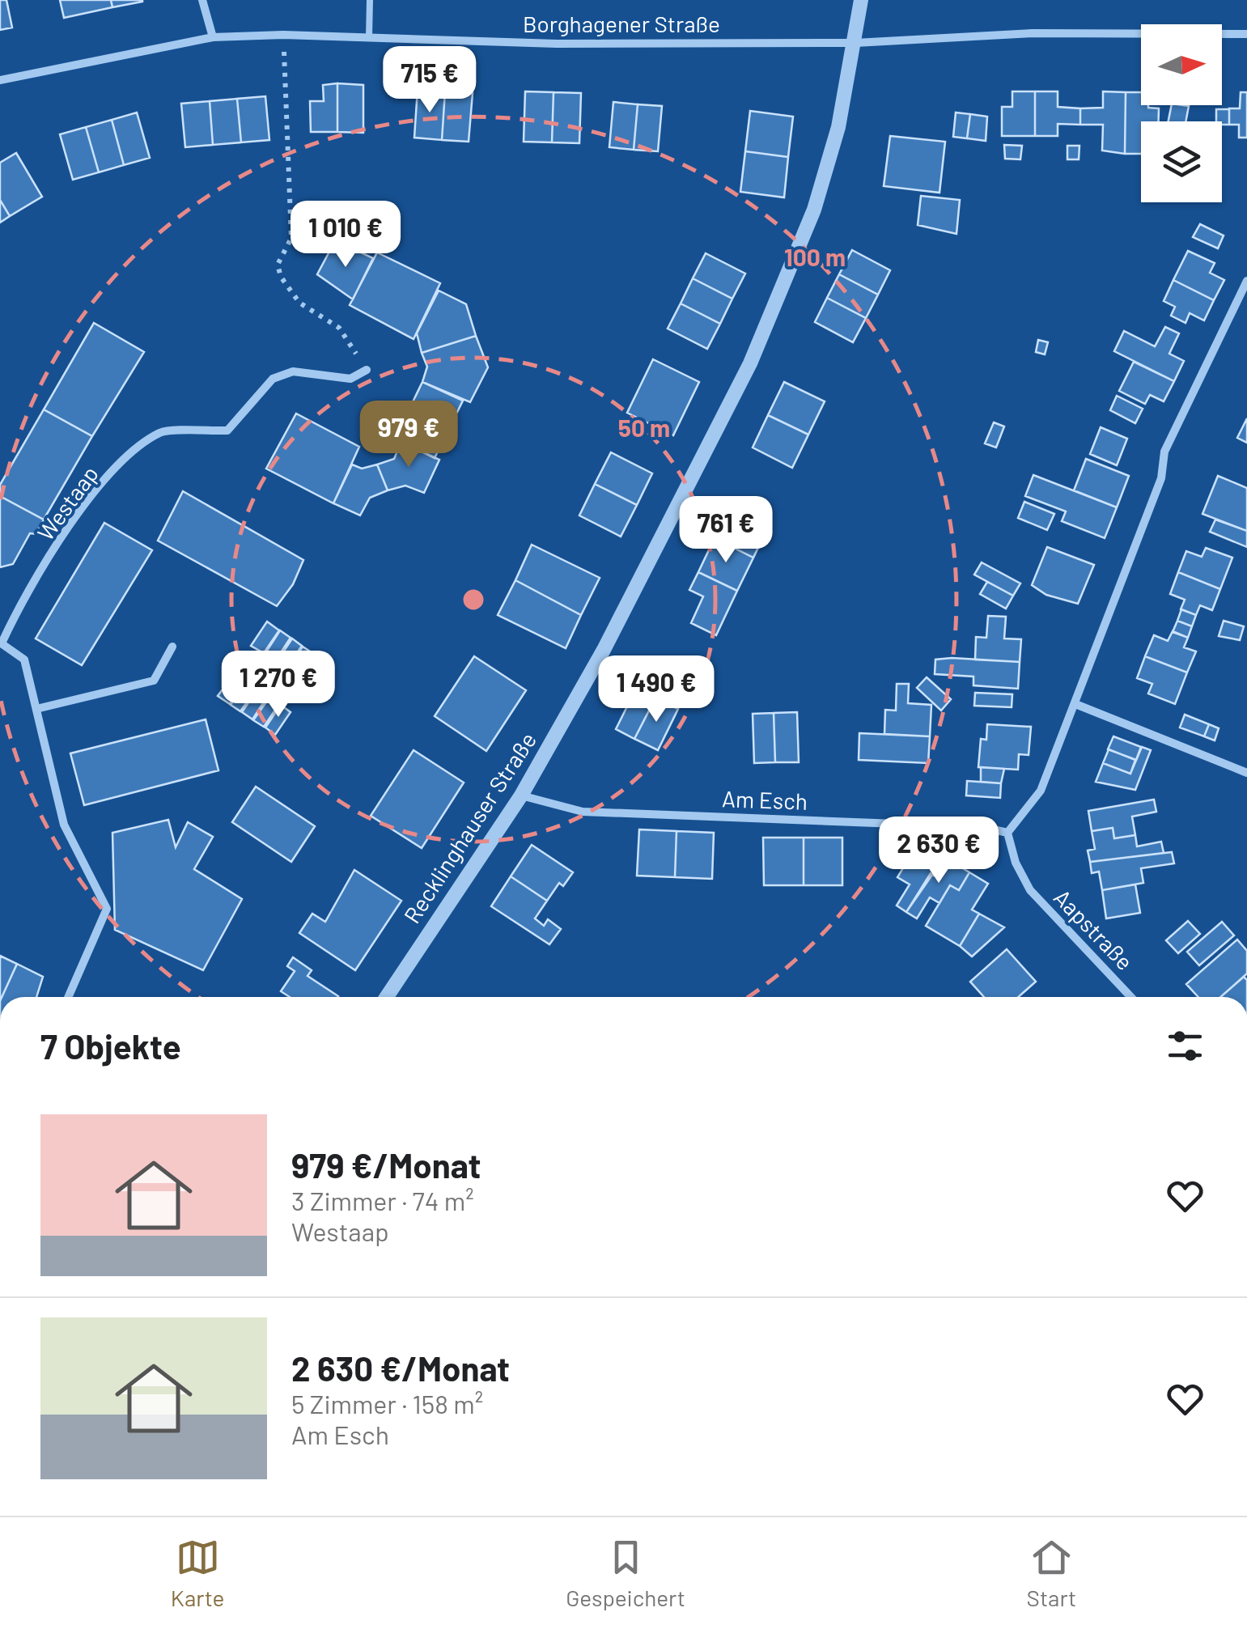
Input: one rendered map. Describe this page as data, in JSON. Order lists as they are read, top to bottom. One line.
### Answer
{"streets":{"street":["Borghagener Straße","Westaap","Am Esch","Recklinghauser Straße","Aapstraße"]},"crossings":[["Borghagener Straße","Recklinghauser Straße"],["Am Esch","Recklinghauser Straße"],["Am Esch","Aapstraße"]],"north":"right","page":{"price":["715 €","1 010 €","979 €","761 €","1 270 €","1 490 €","2 630 €"],"heading":"7 Objekte","list":[{"name":"979 €/Monat","note":"3 Zimmer · 74 m² · Westaap"},{"name":"2 630 €/Monat","note":"5 Zimmer · 158 m² · Am Esch"}],"tabs":["Karte","Gespeichert","Start"]},"rings":["100 m","50 m"]}
